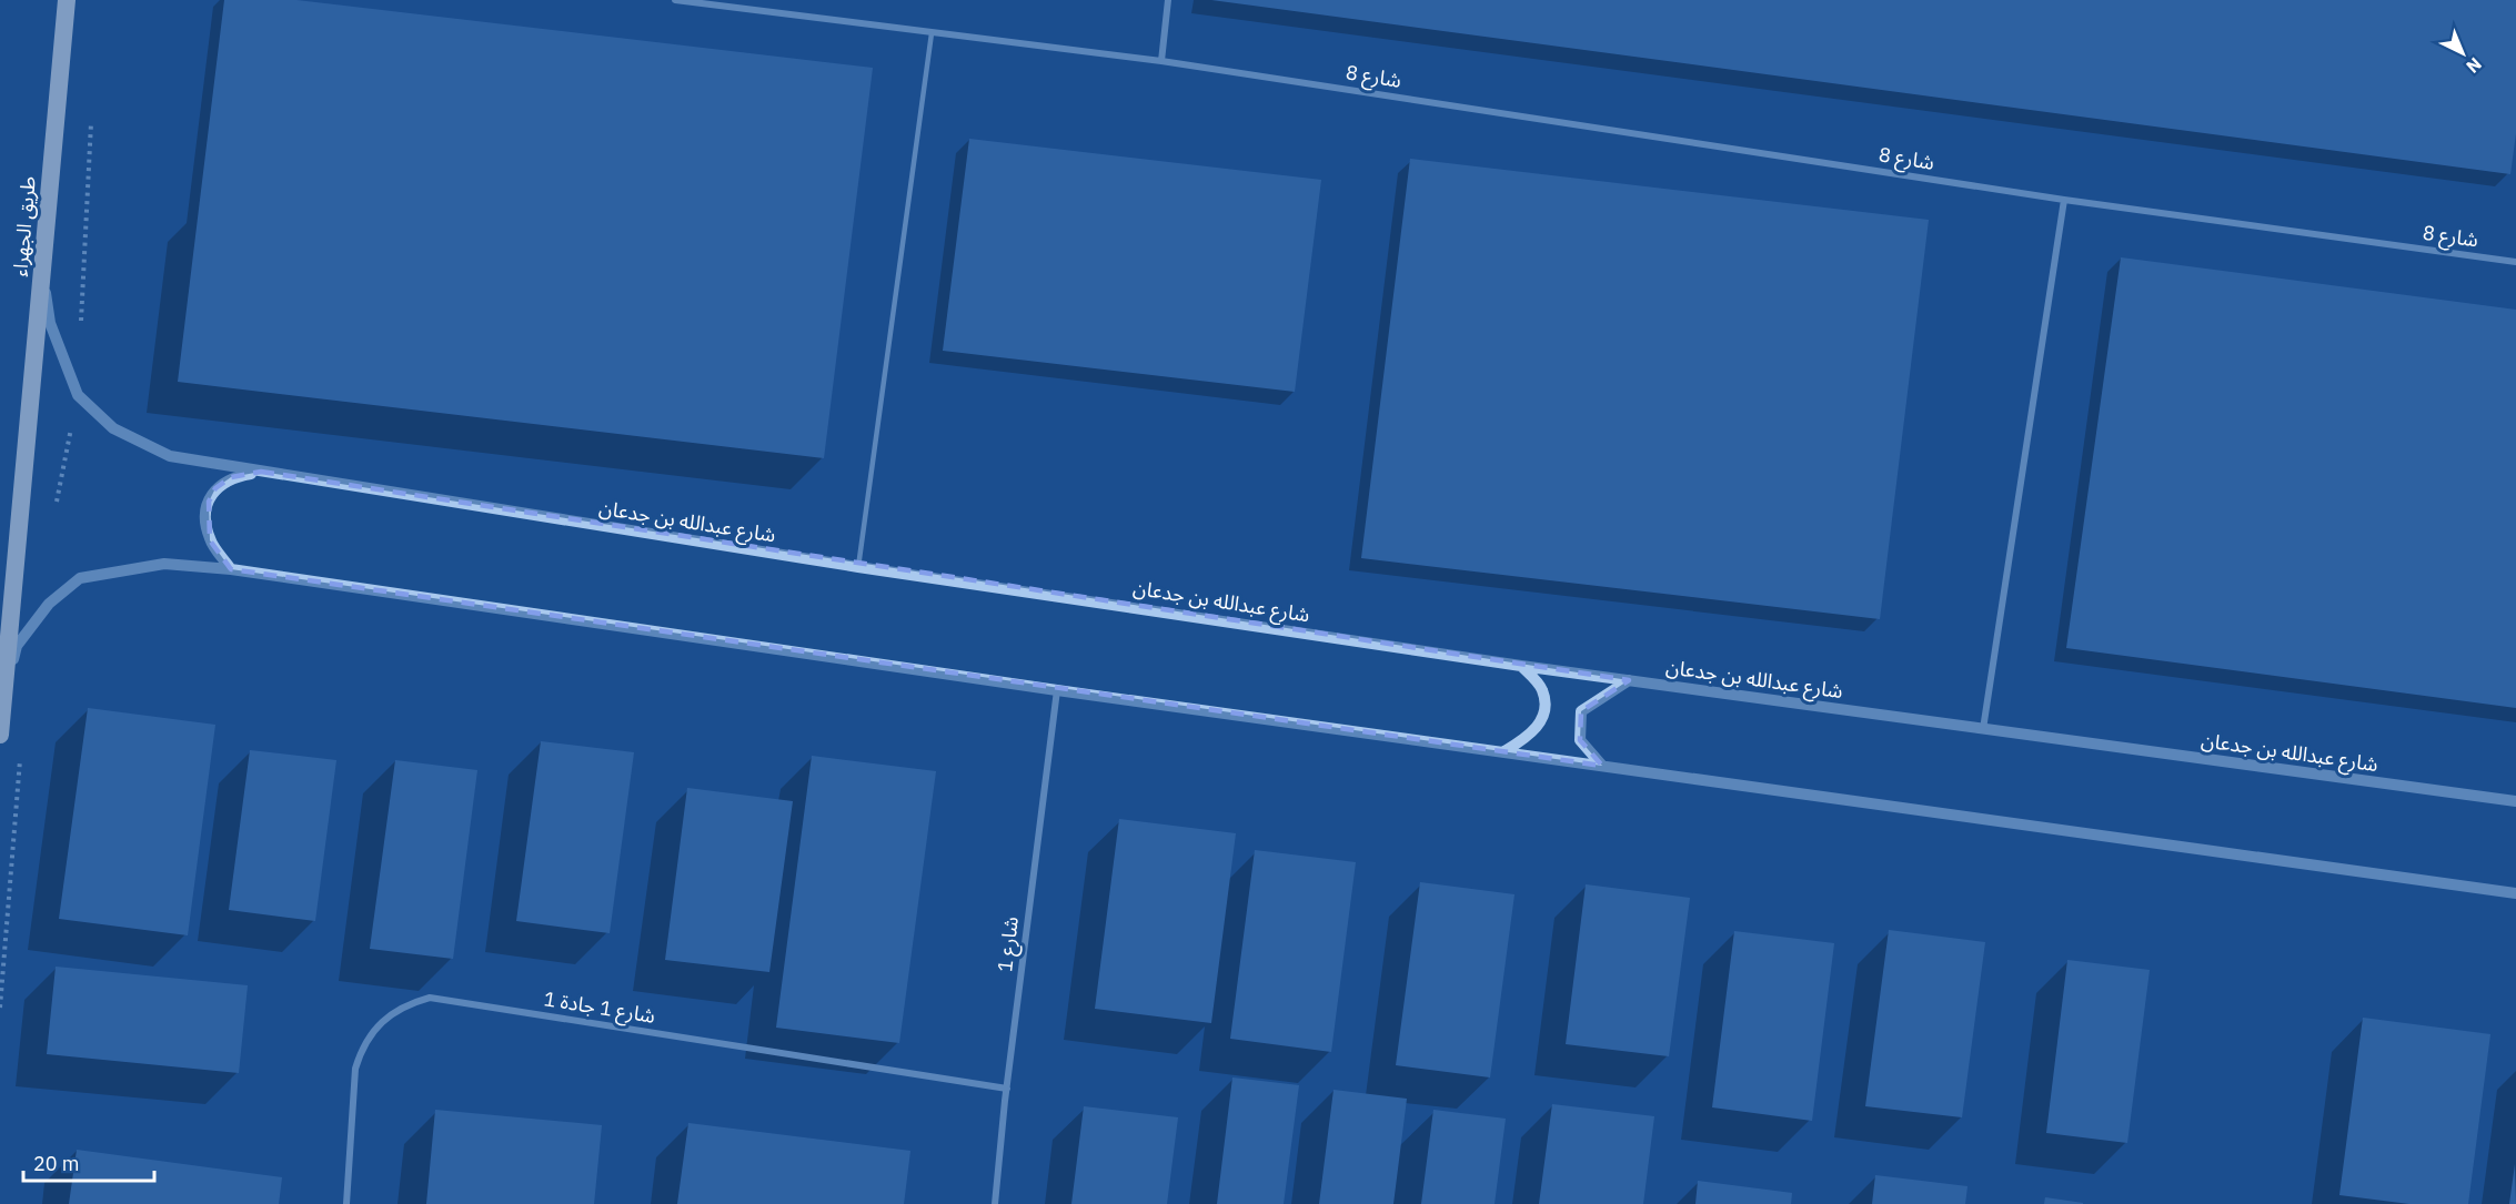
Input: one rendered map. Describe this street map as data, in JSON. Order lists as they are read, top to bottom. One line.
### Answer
{"streets":{"highway":["طريق الجهراء"],"street":["شارع 8","شارع عبدالله بن جدعان","شارع 1","شارع 1 جادة 1"]},"crossings":[["طريق الجهراء","شارع عبدالله بن جدعان"],["شارع 1","شارع 1 جادة 1"]],"scale_bar":"20 m","north":"bottom right"}
